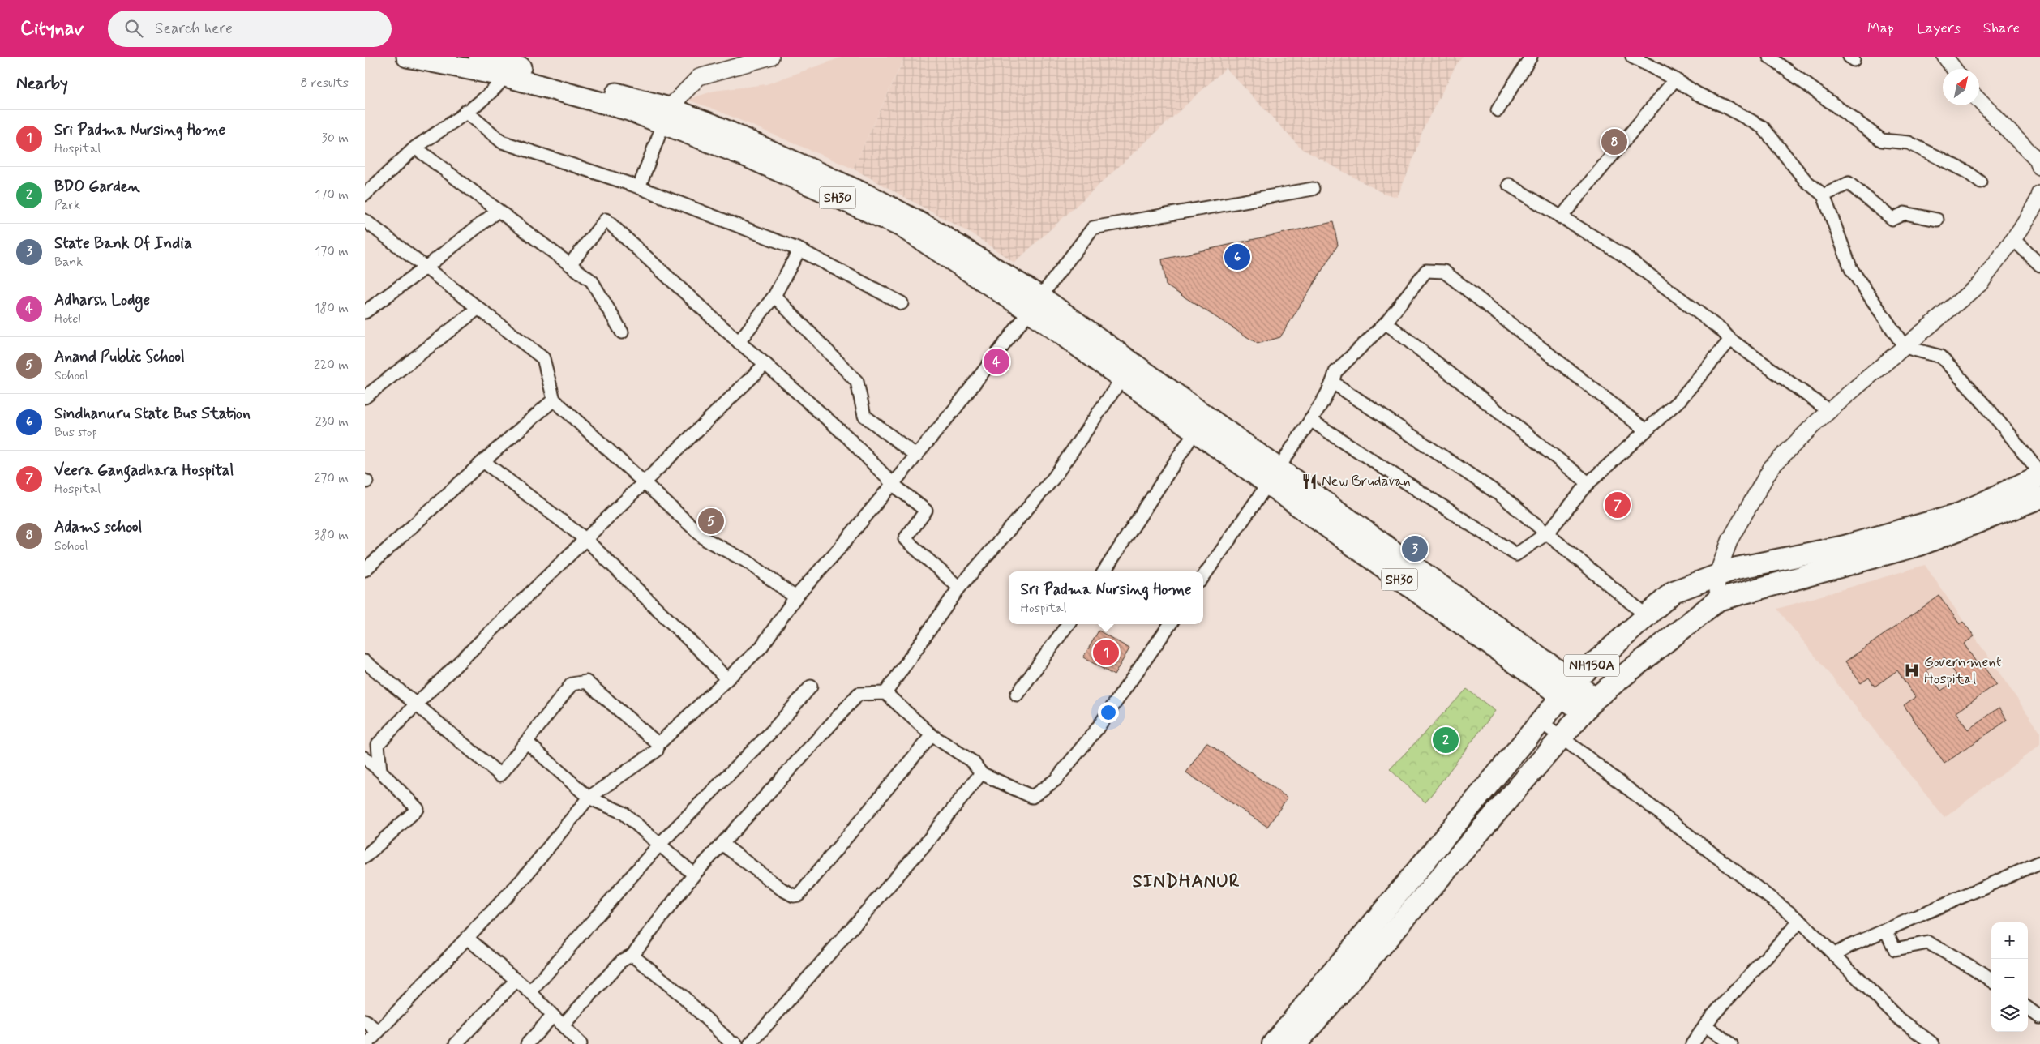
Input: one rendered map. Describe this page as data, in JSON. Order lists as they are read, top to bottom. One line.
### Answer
{"streets":{"highway":["NH150A"],"main road":["SH30"]},"crossings":[["SH30","NH150A"]],"districts":["SINDHANUR"],"places":{"restaurant":["New Brudavan"],"hospital":["Government Hospital"]},"north":"top right","page":{"header":"Citynav","search":"Search here","nav":["Map","Layers","Share"],"heading":["Nearby","8 results"],"list":[{"mark":"1","name":"Sri Padma Nursing Home","note":"Hospital","value":"30 m"},{"mark":"2","name":"BDO Garden","note":"Park","value":"170 m"},{"mark":"3","name":"State Bank Of India","note":"Bank","value":"170 m"},{"mark":"4","name":"Adharsh Lodge","note":"Hotel","value":"180 m"},{"mark":"5","name":"Anand Public School","note":"School","value":"220 m"},{"mark":"6","name":"Sindhanuru State Bus Station","note":"Bus stop","value":"230 m"},{"mark":"7","name":"Veera Gangadhara Hospital","note":"Hospital","value":"270 m"},{"mark":"8","name":"Adams school","note":"School","value":"380 m"}],"pins":["8","6","4","7","5","3","1","2"],"popup":["Sri Padma Nursing Home","Hospital"],"map_buttons":["+","−"]}}
